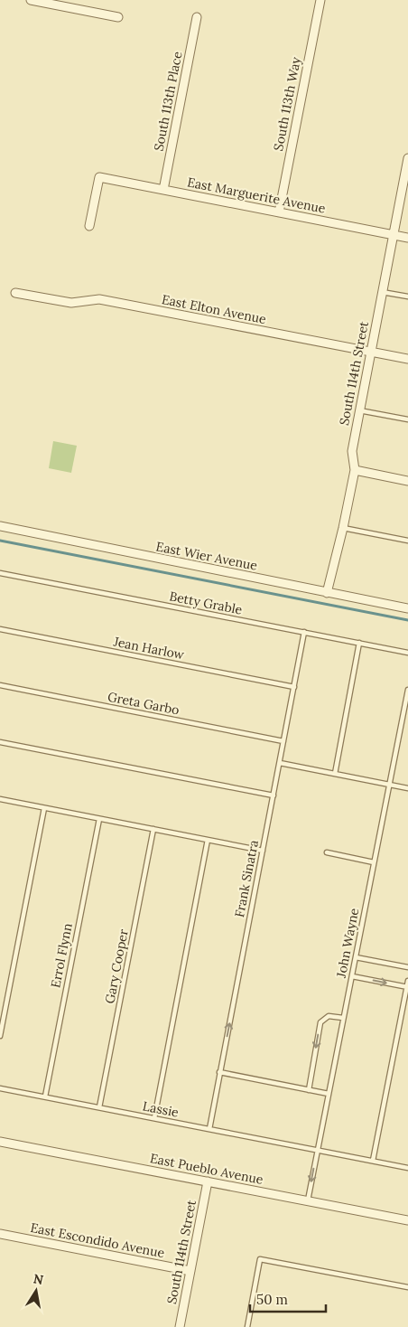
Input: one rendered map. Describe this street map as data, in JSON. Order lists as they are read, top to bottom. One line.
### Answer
{"streets":{"street":["South 113th Place","South 113th Way","East Marguerite Avenue","East Elton Avenue","South 114th Street","East Wier Avenue","East Pueblo Avenue","East Escondido Avenue"],"lane":["Betty Grable","Jean Harlow","Greta Garbo","Frank Sinatra","John Wayne","Errol Flynn","Gary Cooper","Lassie"]},"crossings":[["South 113th Place","East Marguerite Avenue"],["South 113th Way","East Marguerite Avenue"],["East Marguerite Avenue","South 114th Street"],["East Elton Avenue","South 114th Street"],["South 114th Street","East Wier Avenue"],["South 114th Street","East Pueblo Avenue"],["South 114th Street","East Escondido Avenue"],["Betty Grable","Frank Sinatra"],["Jean Harlow","Frank Sinatra"],["Greta Garbo","Frank Sinatra"],["Frank Sinatra","Lassie"],["John Wayne","Lassie"],["John Wayne","East Pueblo Avenue"],["Errol Flynn","Lassie"],["Gary Cooper","Lassie"]],"one_way":["Frank Sinatra"],"scale_bar":"50 m","north":"top"}
